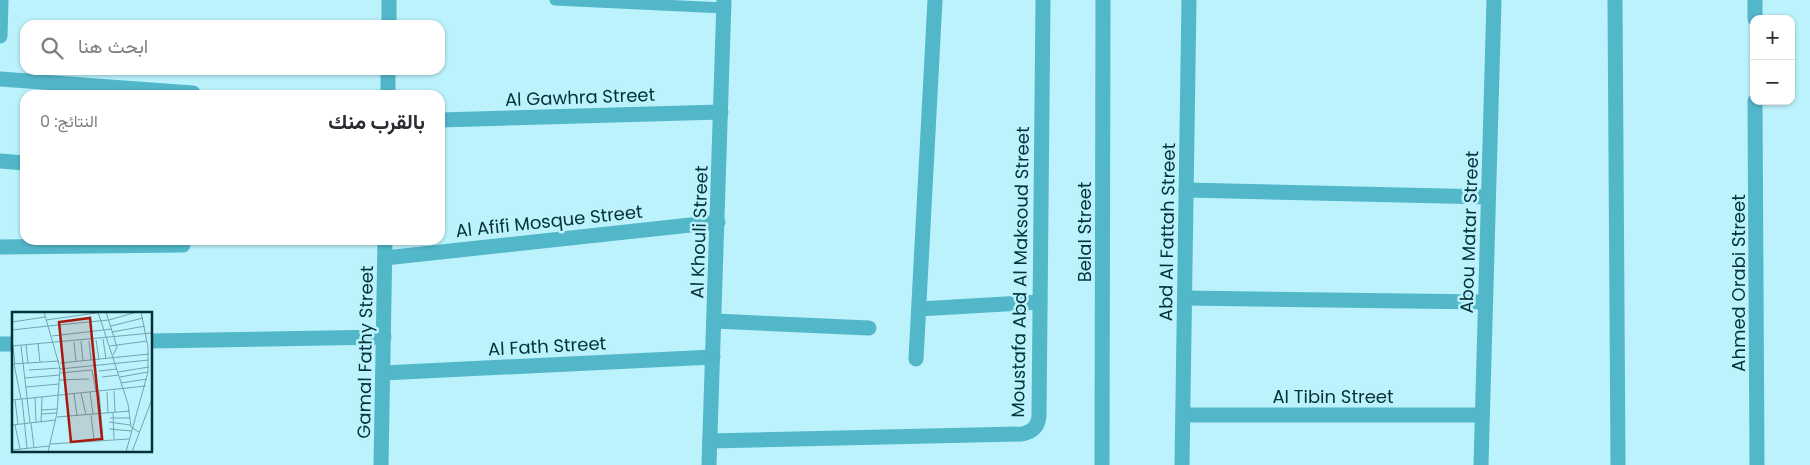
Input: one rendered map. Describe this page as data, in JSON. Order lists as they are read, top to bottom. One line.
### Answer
{"streets":{"street":["Al Gawhra Street","Al Afifi Mosque Street","Al Khouli Street","Belal Street","Abd Al Fattah Street","Abou Matar Street","Moustafa Abd Al Maksoud Street","Ahmed Orabi Street","Al Fath Street","Gamal Fathy Street","Al Tibin Street"]},"crossings":[["Al Gawhra Street","Al Khouli Street"],["Al Afifi Mosque Street","Al Khouli Street"],["Al Afifi Mosque Street","Gamal Fathy Street"],["Al Khouli Street","Moustafa Abd Al Maksoud Street"],["Al Khouli Street","Al Fath Street"],["Abd Al Fattah Street","Al Tibin Street"],["Abou Matar Street","Al Tibin Street"],["Al Fath Street","Gamal Fathy Street"]],"page":{"map_buttons":["+","−"],"search":"ابحث هنا","heading":["بالقرب منك","النتائج: 0"]}}
